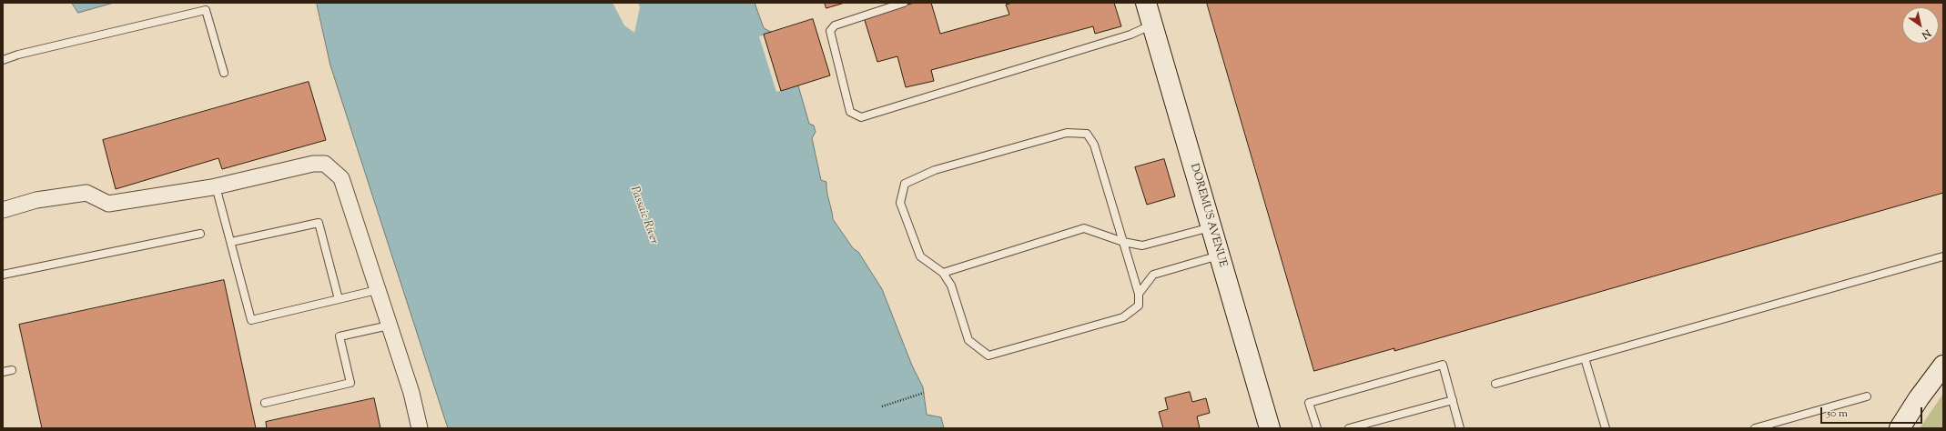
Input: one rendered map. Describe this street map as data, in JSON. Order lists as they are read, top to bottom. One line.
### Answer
{"streets":{"main road":["DOREMUS AVENUE"]},"water":["Passaic River"],"scale_bar":"50 m","north":"bottom right"}
